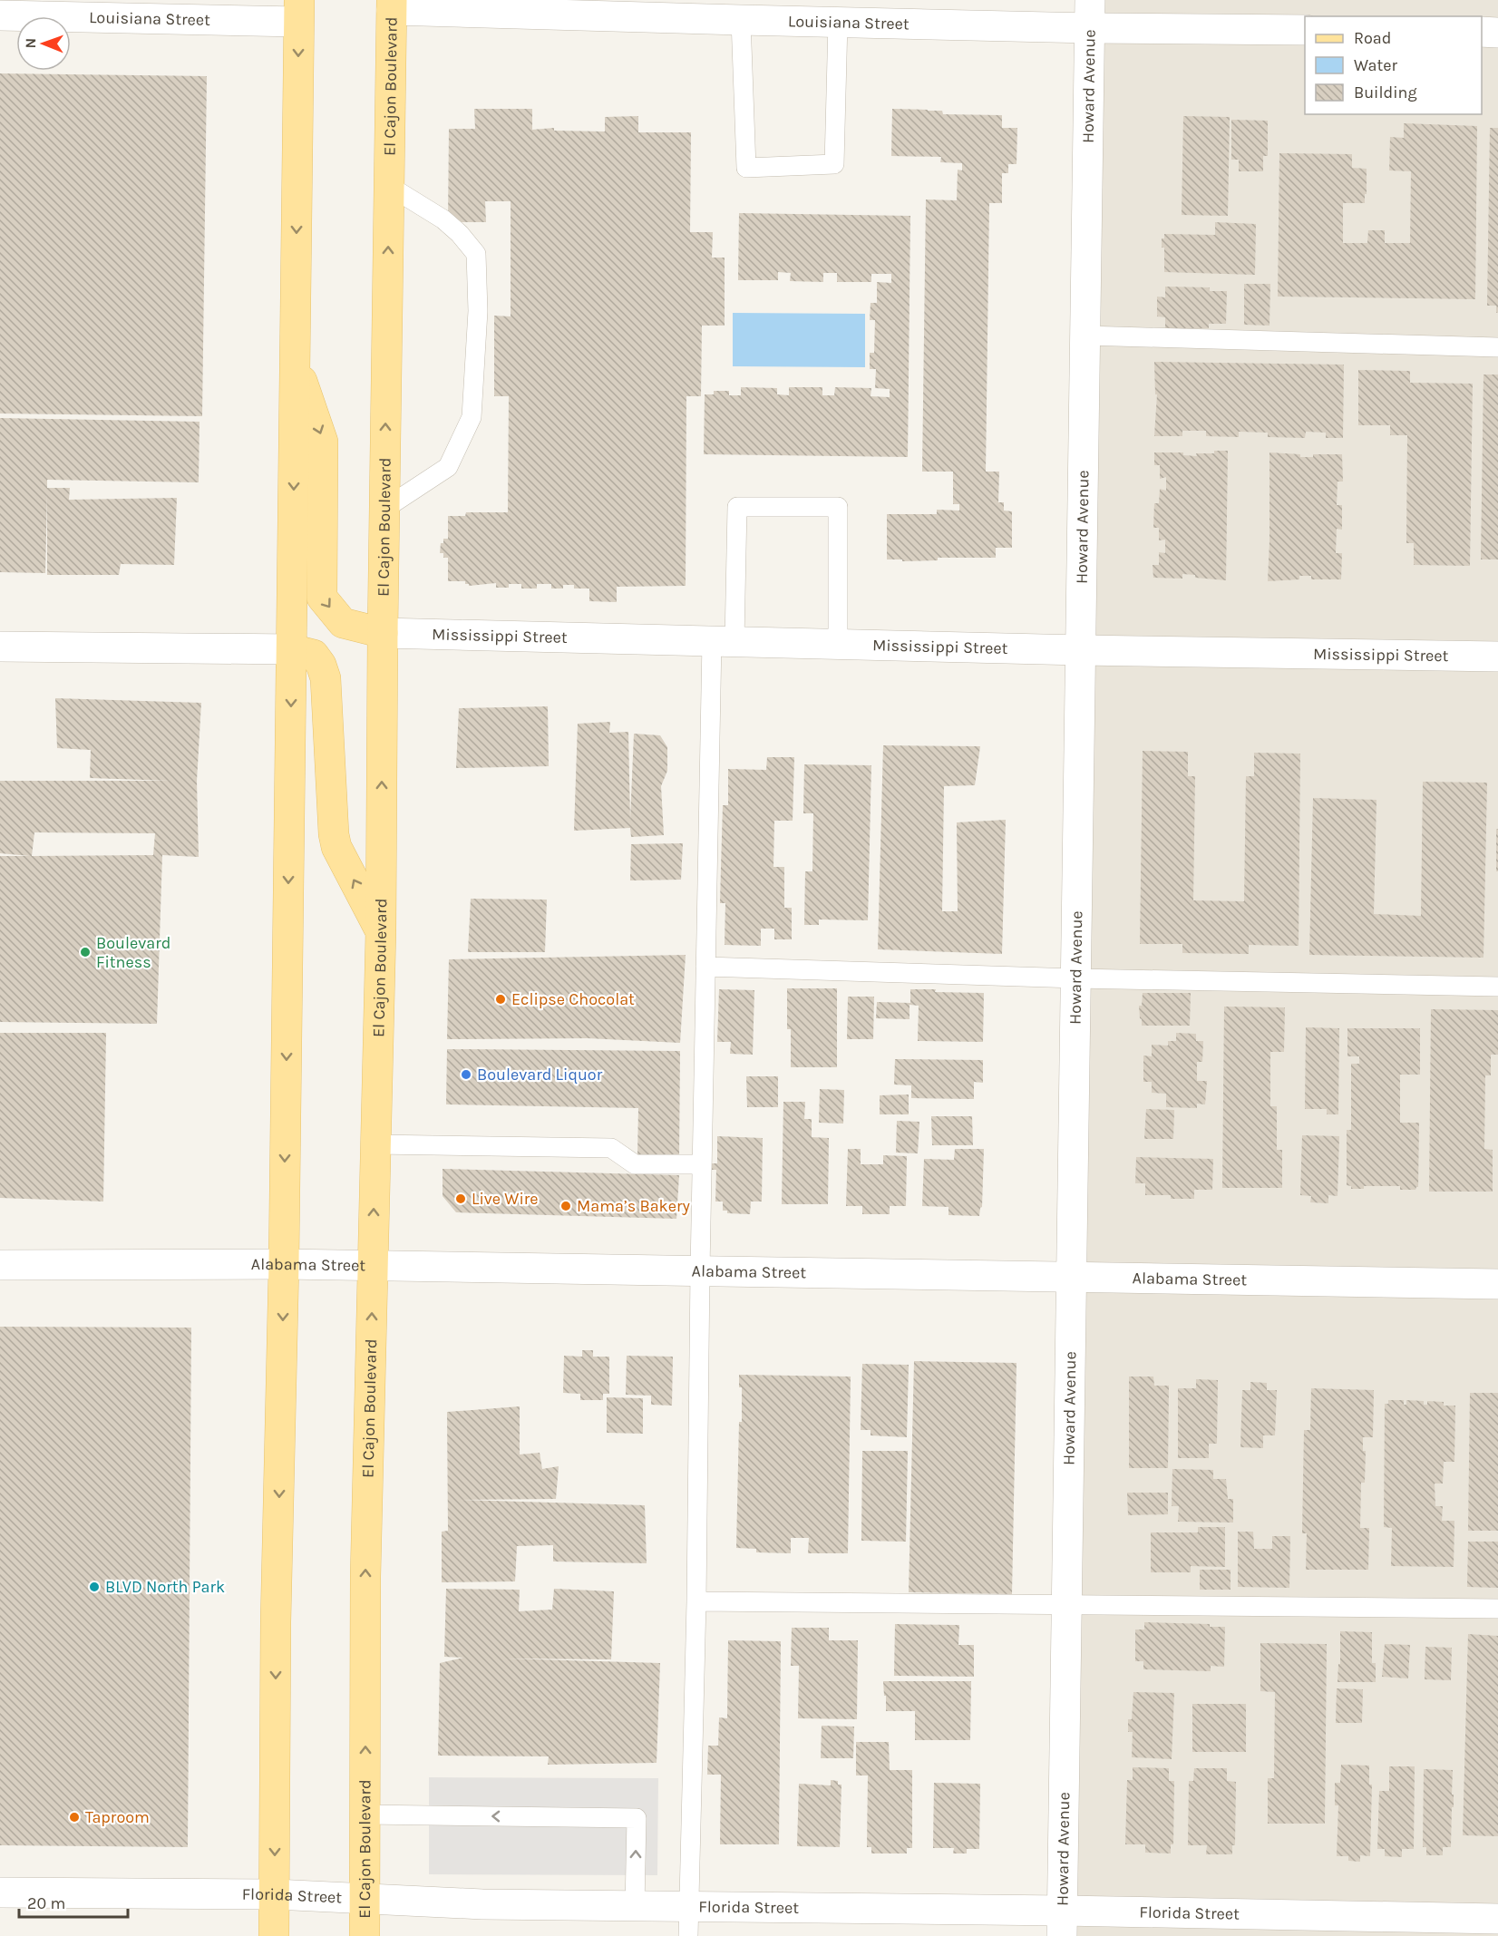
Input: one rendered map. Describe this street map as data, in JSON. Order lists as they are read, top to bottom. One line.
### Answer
{"streets":{"main road":["El Cajon Boulevard"],"street":["Louisiana Street","Howard Avenue","Mississippi Street","Alabama Street","Florida Street"]},"crossings":[["Louisiana Street","El Cajon Boulevard"],["Louisiana Street","Howard Avenue"],["El Cajon Boulevard","Mississippi Street"],["El Cajon Boulevard","Alabama Street"],["El Cajon Boulevard","Florida Street"],["Howard Avenue","Mississippi Street"],["Howard Avenue","Alabama Street"],["Howard Avenue","Florida Street"]],"places":["Boulevard Fitness","Eclipse Chocolat","Boulevard Liquor","Live Wire","Mama’s Bakery","BLVD North Park","Taproom"],"legend":["Road","Water","Building"],"scale_bar":"20 m","north":"left"}
